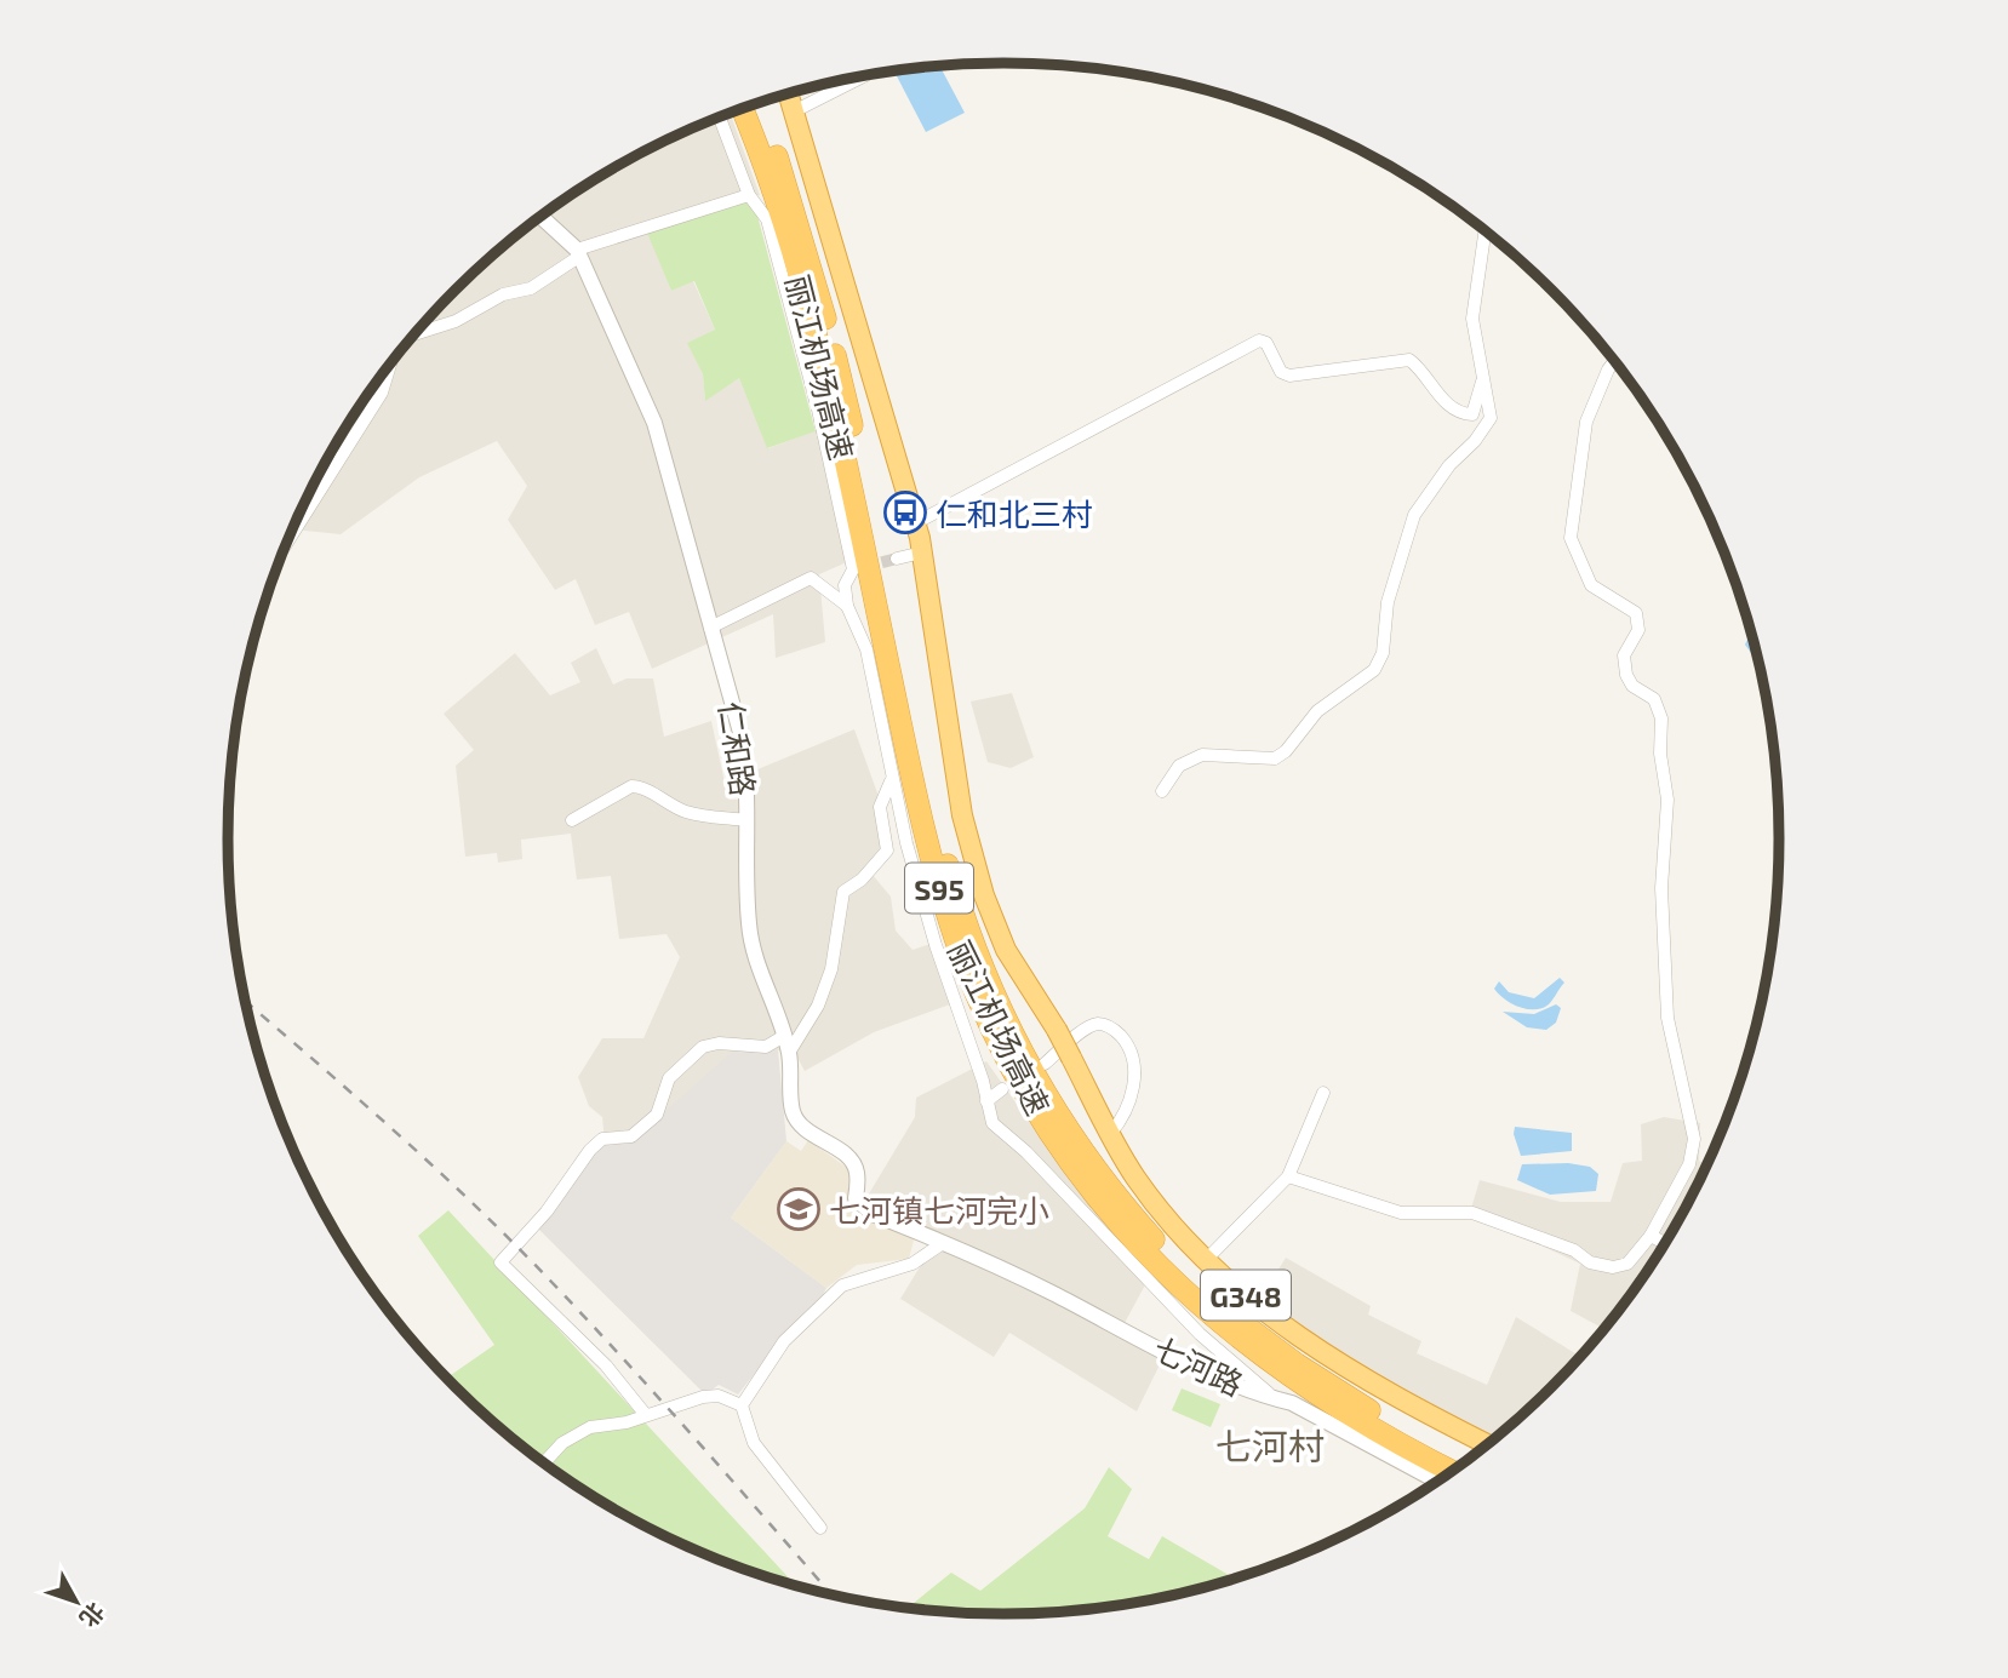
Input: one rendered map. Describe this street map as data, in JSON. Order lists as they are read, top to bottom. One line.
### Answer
{"streets":{"highway":["丽江机场高速","S95","G348"],"street":["仁和路","七河路"]},"crossings":[["仁和路","七河路"]],"districts":["七河村"],"places":{"bus stop":["仁和北三村"],"school or university":["七河镇七河完小"]},"north":"bottom right"}
